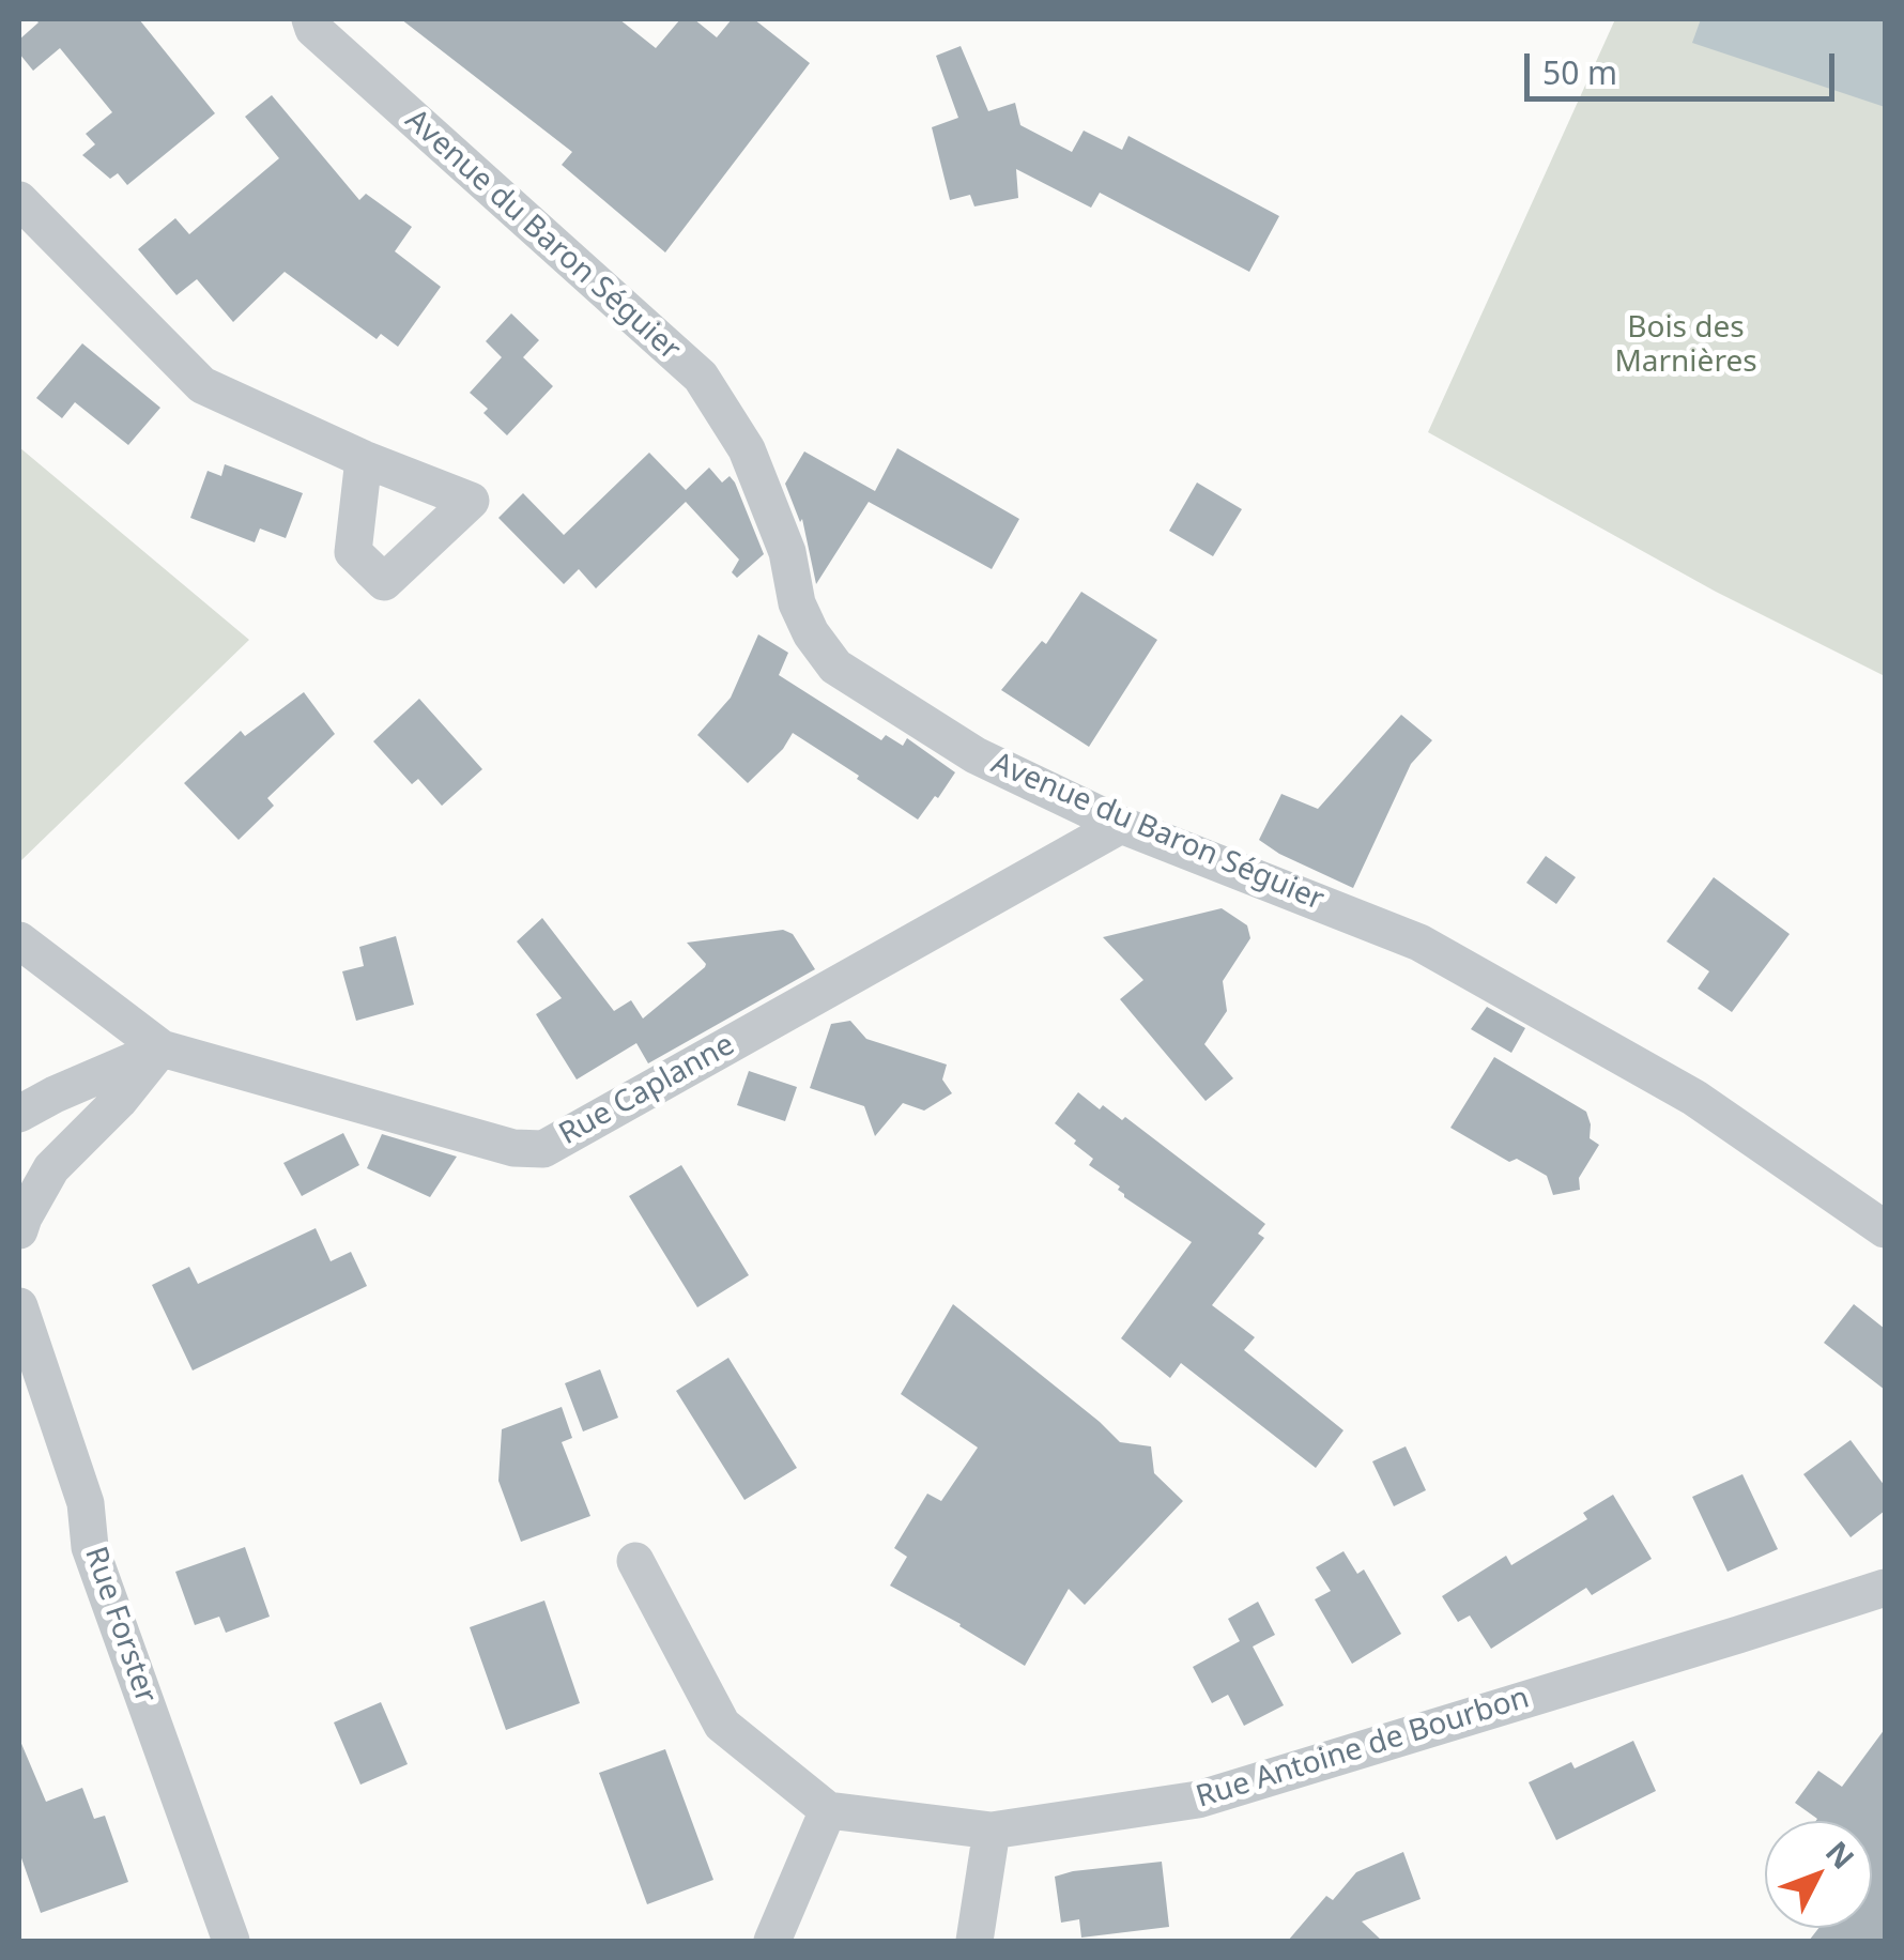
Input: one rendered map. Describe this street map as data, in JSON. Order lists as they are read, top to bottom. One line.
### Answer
{"streets":{"street":["Avenue du Baron Séguier","Rue Caplanne","Rue Forster","Rue Antoine de Bourbon"]},"crossings":[["Avenue du Baron Séguier","Rue Caplanne"]],"parks":["Bois des Marnières"],"scale_bar":"50 m","north":"top right"}
